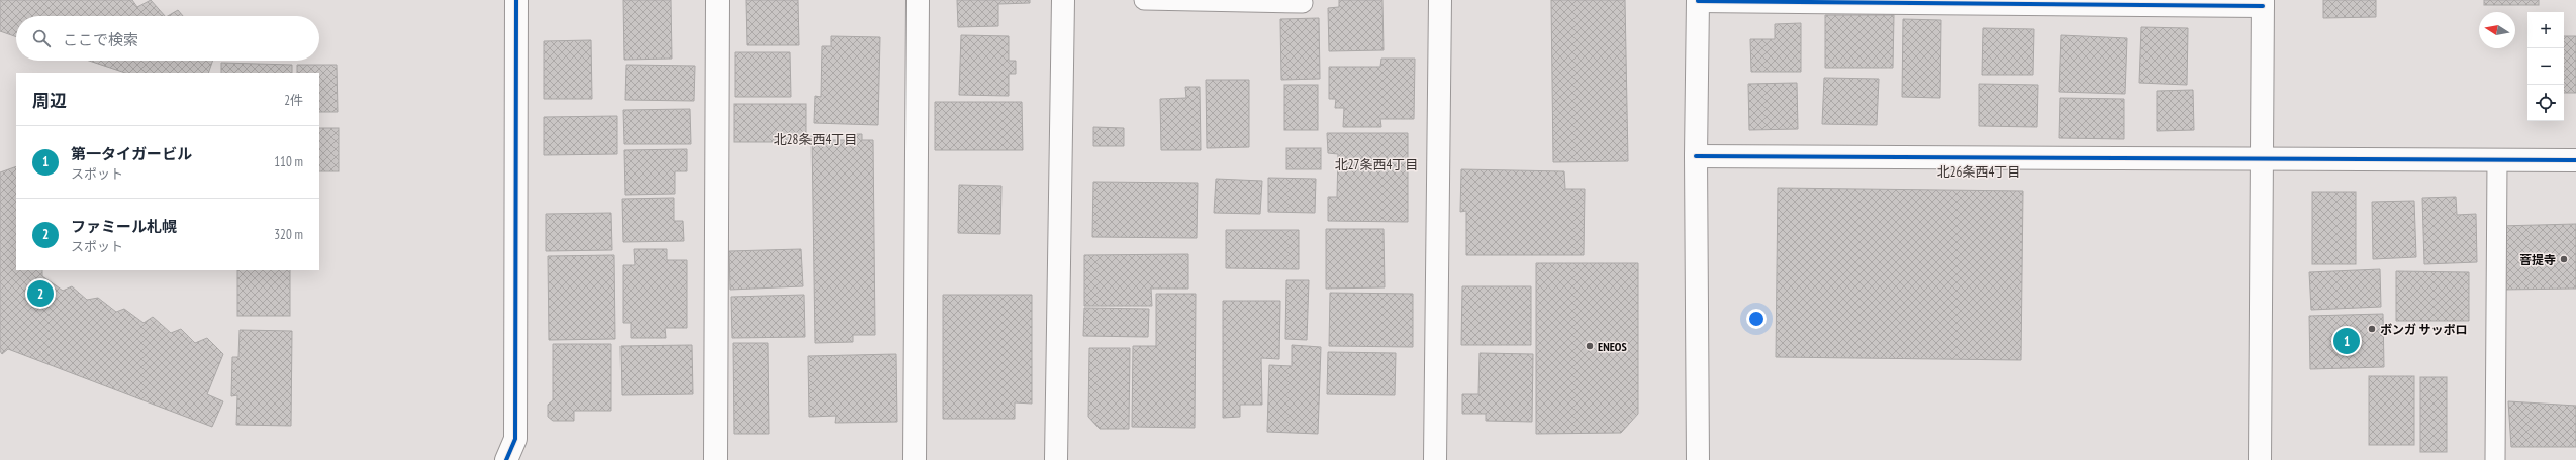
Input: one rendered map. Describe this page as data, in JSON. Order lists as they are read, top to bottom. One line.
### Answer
{"districts":["北28条西4丁目","北27条西4丁目","北26条西4丁目"],"places":["菩提寺","ボンガ サッポロ","ENEOS"],"north":"left","page":{"map_buttons":["+","−"],"search":"ここで検索","heading":["周辺","2件"],"list":[{"mark":"1","name":"第一タイガービル","note":"スポット","value":"110 m"},{"mark":"2","name":"ファミール札幌","note":"スポット","value":"320 m"}],"pins":["2","1"]}}
